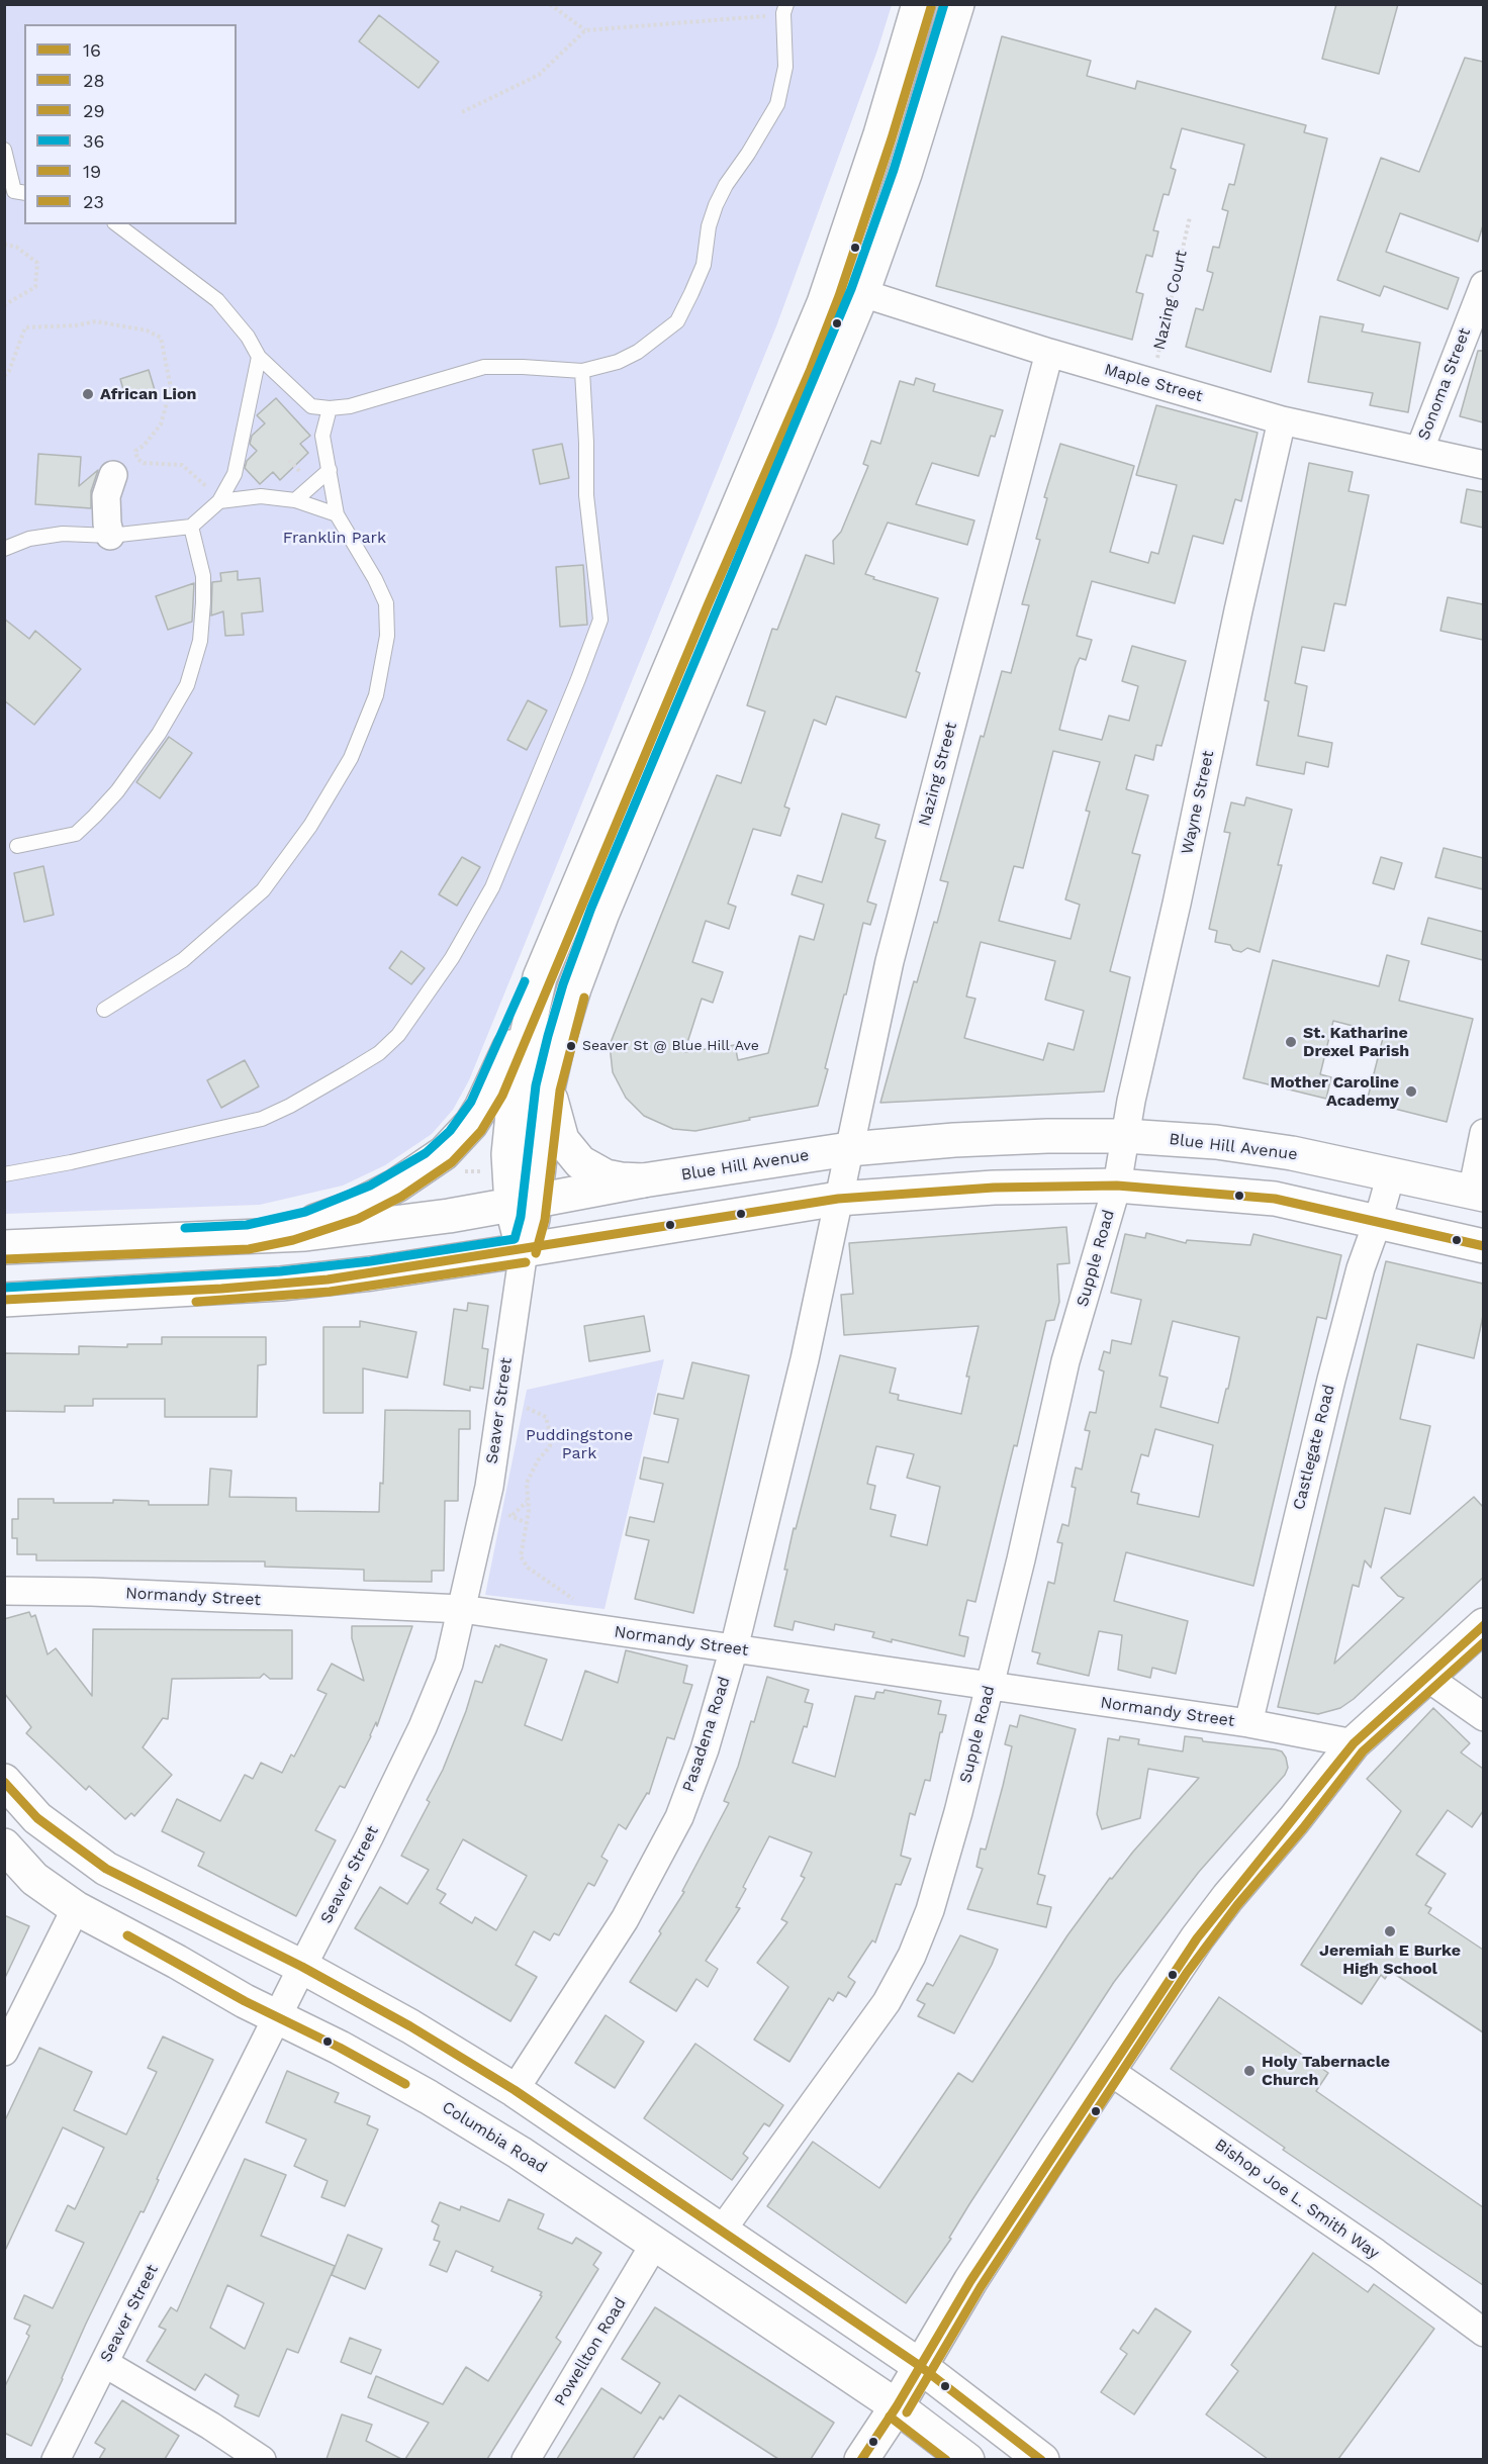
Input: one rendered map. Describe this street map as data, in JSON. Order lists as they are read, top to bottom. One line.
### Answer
{"streets":{"main road":["Blue Hill Avenue","Seaver Street","Columbia Road"],"street":["Maple Street","Sonoma Street","Nazing Street","Wayne Street","Supple Road","Castlegate Road","Normandy Street","Pasadena Road","Bishop Joe L. Smith Way","Powellton Road"],"path":["Nazing Court"]},"crossings":[["Nazing Court","Maple Street"],["Maple Street","Sonoma Street"],["Maple Street","Nazing Street"],["Maple Street","Wayne Street"],["Maple Street","Seaver Street"],["Nazing Street","Blue Hill Avenue"],["Nazing Street","Pasadena Road"],["Wayne Street","Blue Hill Avenue"],["Wayne Street","Supple Road"],["Blue Hill Avenue","Seaver Street"],["Blue Hill Avenue","Castlegate Road"],["Supple Road","Normandy Street"],["Seaver Street","Normandy Street"],["Seaver Street","Columbia Road"],["Castlegate Road","Normandy Street"],["Normandy Street","Pasadena Road"],["Columbia Road","Powellton Road"]],"parks":["Franklin Park","Puddingstone Park"],"places":["African Lion","St. Katharine Drexel Parish","Seaver St @ Blue Hill Ave","Mother Caroline Academy","Jeremiah E Burke High School","Holy Tabernacle Church"],"lines":["transit line 36","transit line 29","transit line 28","transit line 23","transit line 19","transit line 16"],"legend":["16","28","29","36","19","23"]}
